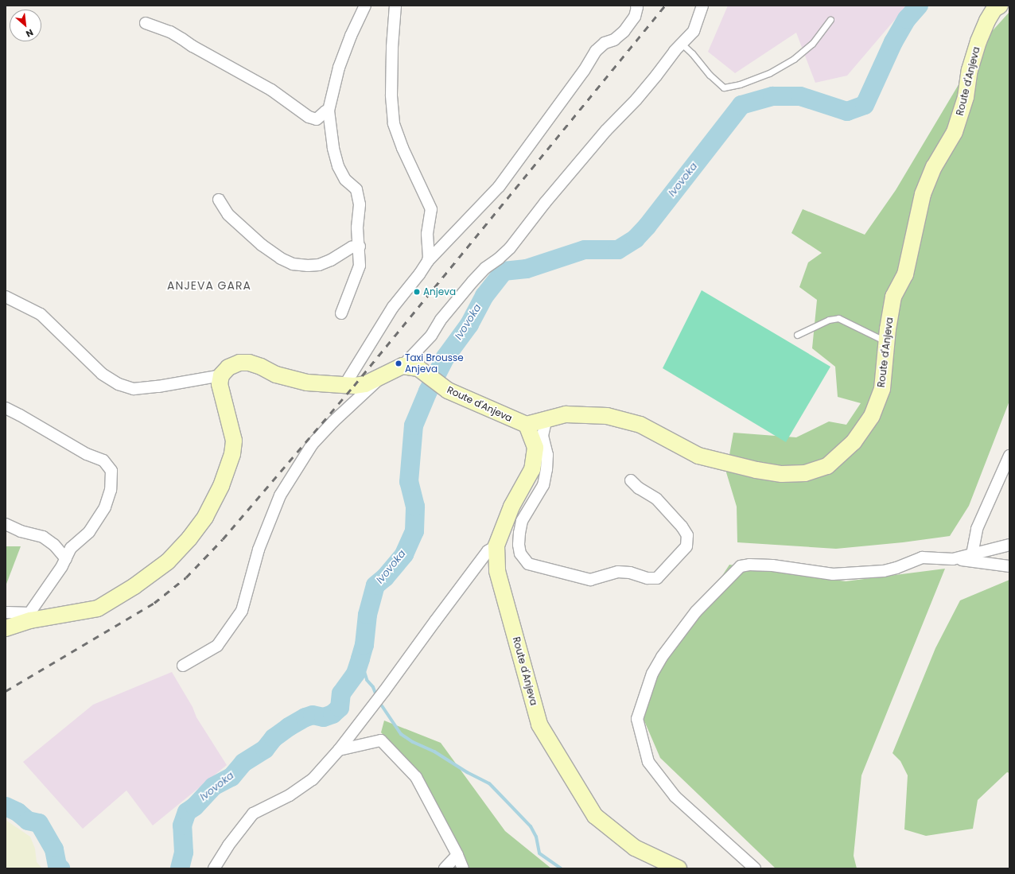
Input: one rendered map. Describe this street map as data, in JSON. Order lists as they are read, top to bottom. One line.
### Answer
{"streets":{"street":["Route d'Anjeva"]},"districts":["ANJEVA GARA"],"water":["Ivovoka"],"places":["Anjeva","Taxi Brousse Anjeva"],"north":"bottom right"}
